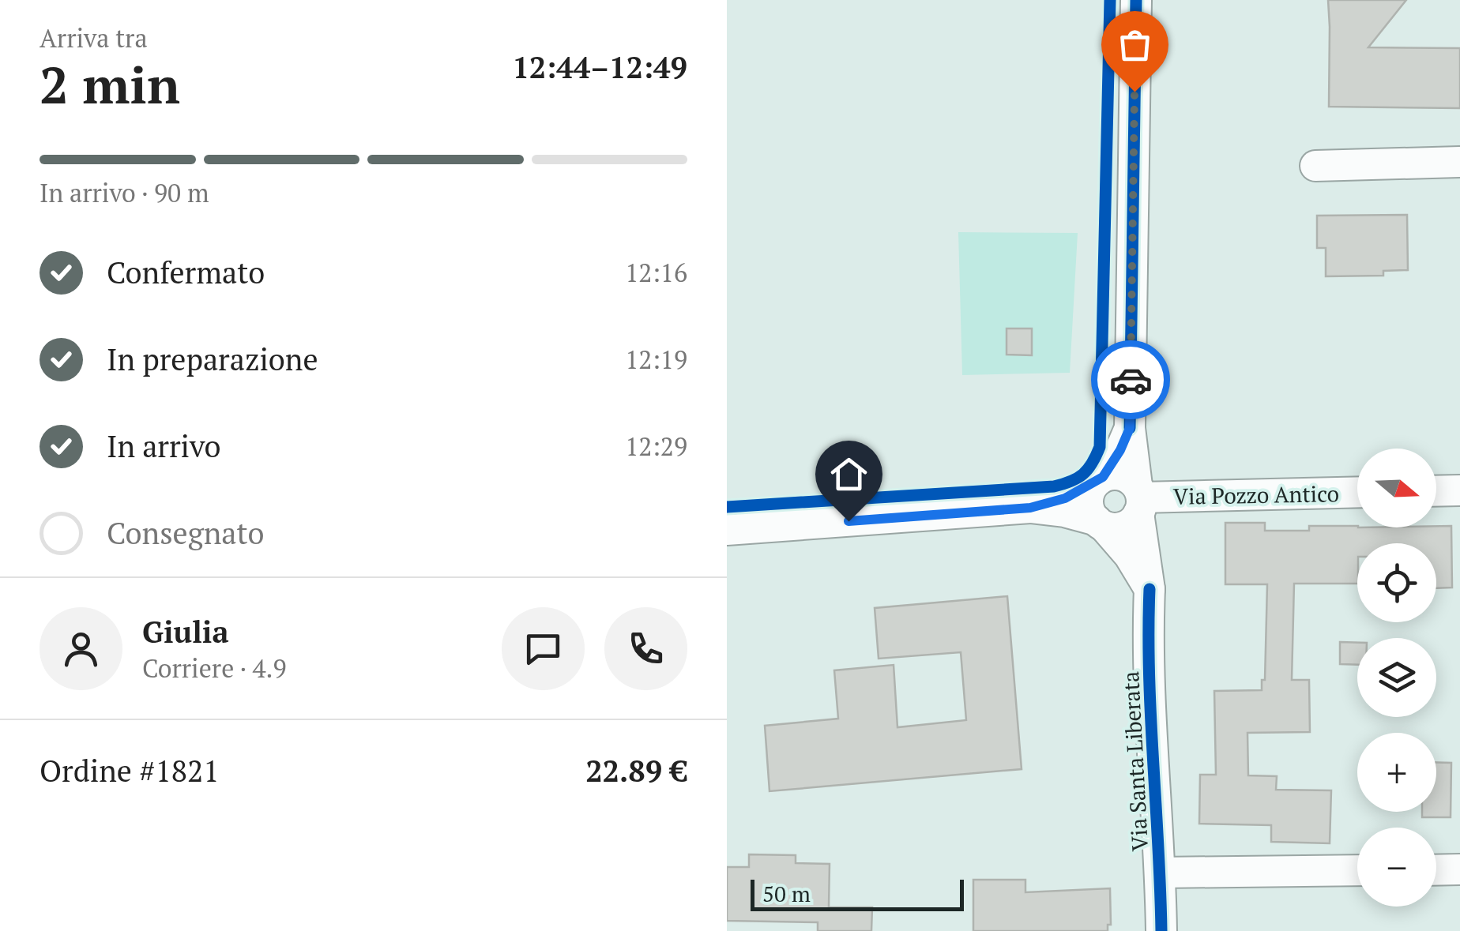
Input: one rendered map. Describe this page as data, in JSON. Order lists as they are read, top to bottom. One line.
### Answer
{"streets":{"street":["Via Pozzo Antico","Via Santa Liberata"]},"crossings":[["Via Pozzo Antico","Via Santa Liberata"]],"scale_bar":"50 m","north":"right","page":{"heading":["2 min","Arriva tra","12:44–12:49"],"panel":["Giulia","Corriere · 4.9","Ordine #1821","22.89 €"],"bar":"In arrivo · 90 m","list":[["Confermato","12:16"],["In preparazione","12:19"],["In arrivo","12:29"],"Consegnato"],"map_buttons":["+","−"],"scale":"50 m"}}
